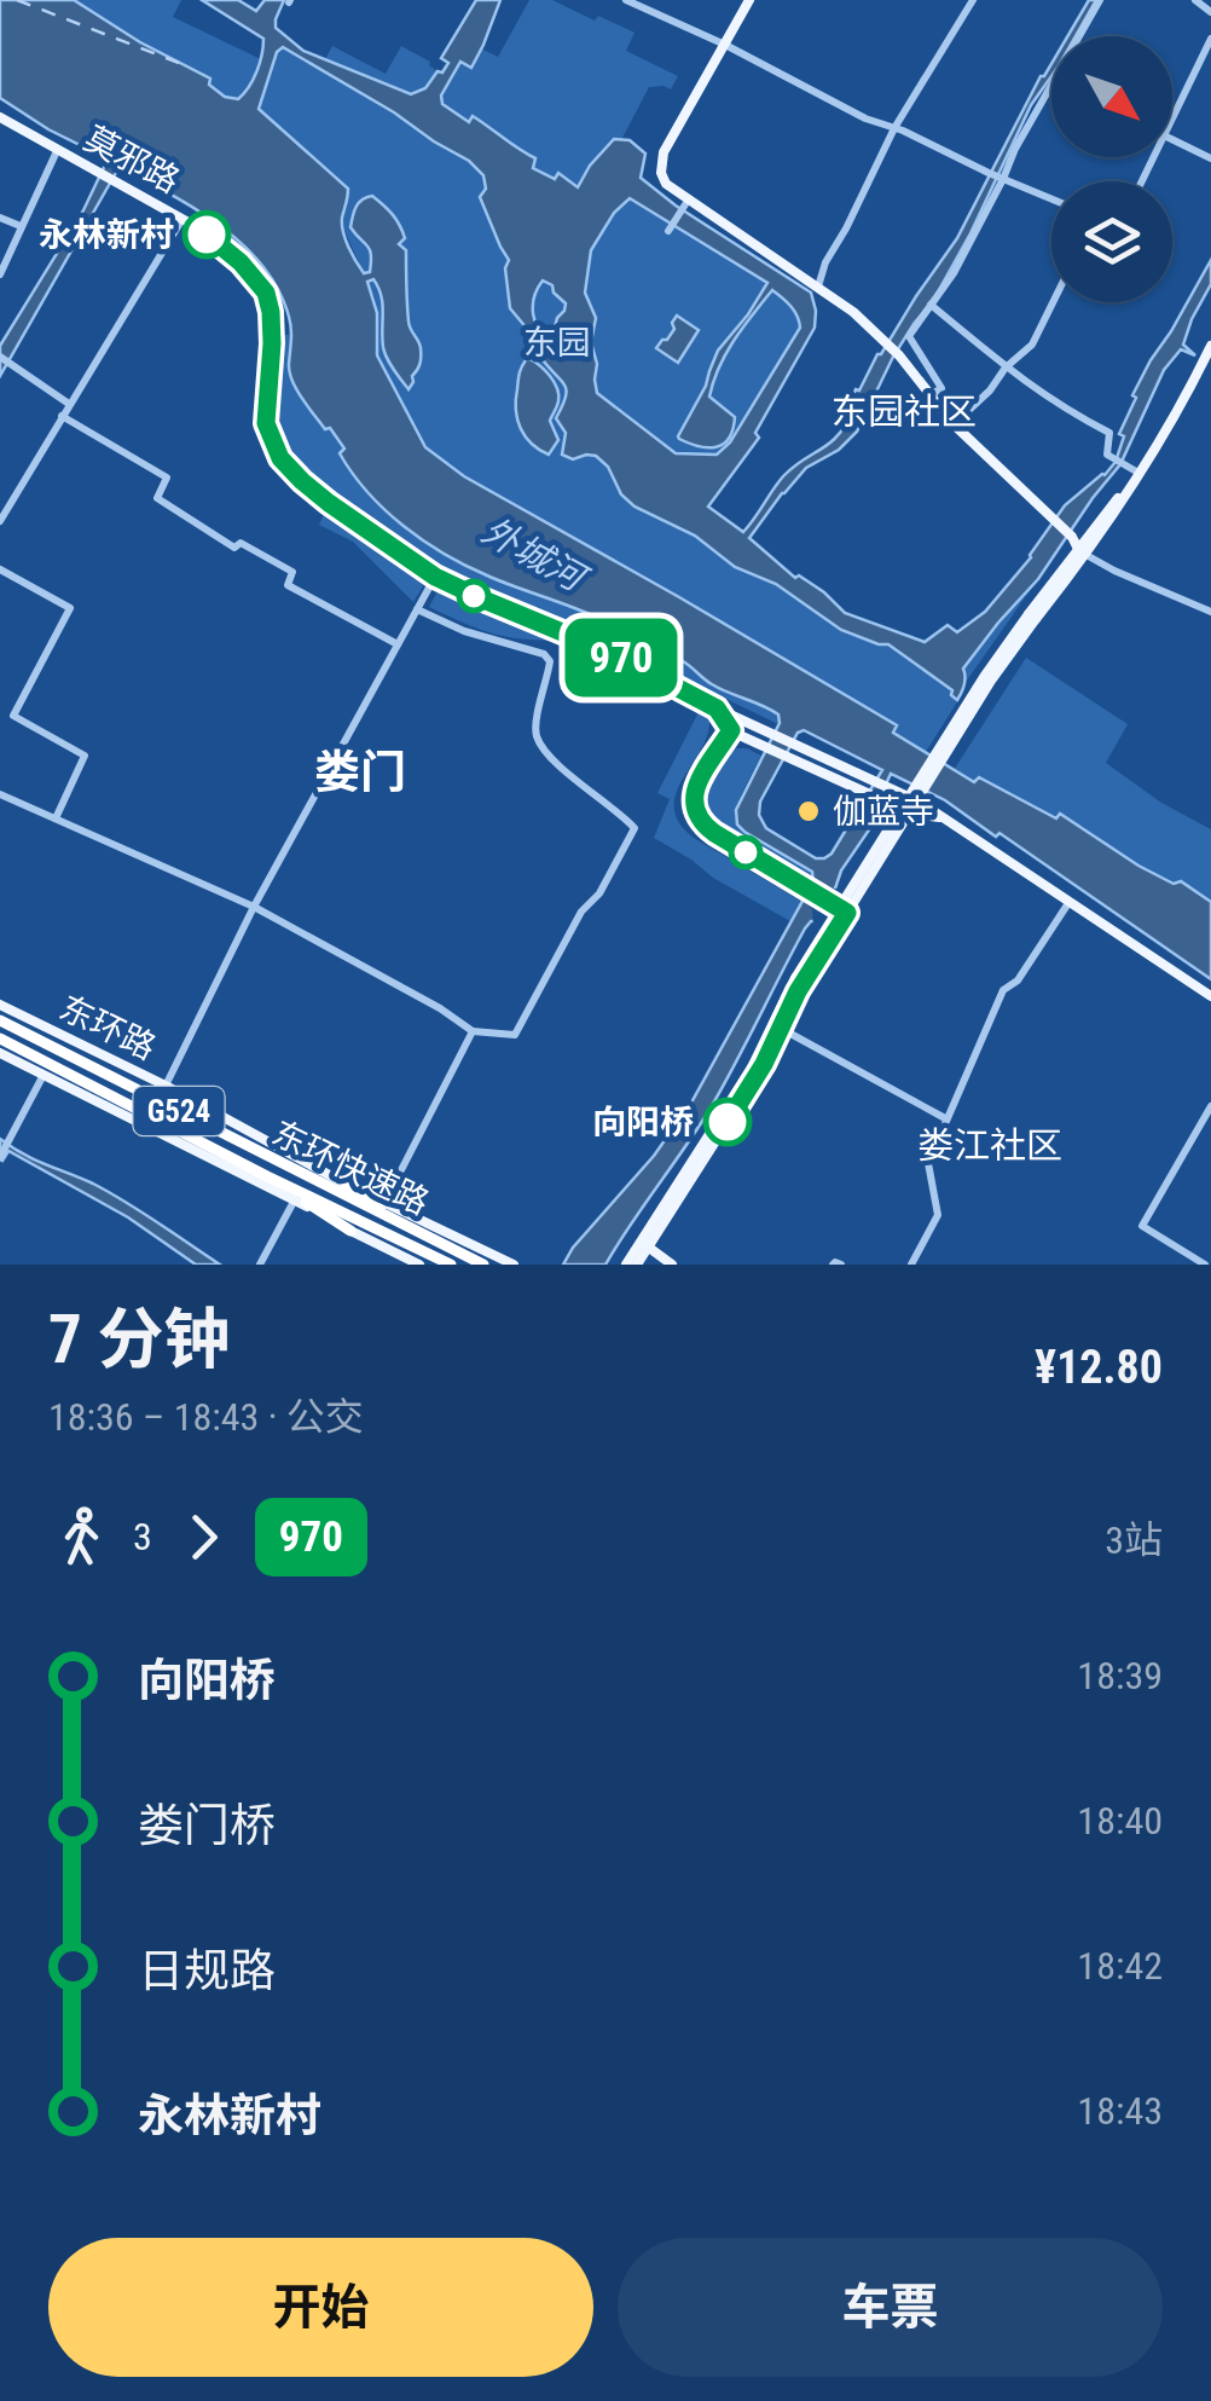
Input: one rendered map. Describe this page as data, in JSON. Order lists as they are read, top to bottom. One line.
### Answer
{"streets":{"highway":["G524","东环快速路"],"main road":["莫邪路","东环路"]},"crossings":[["东环路","东环快速路"]],"districts":["东园社区","娄门","娄江社区"],"water":["外城河"],"parks":["东园"],"places":["永林新村","伽蓝寺","向阳桥"],"lines":["bus line 970"],"north":"bottom right","page":{"on_map":"970","heading":["7 分钟","18:36 – 18:43 · 公交","¥12.80"],"legs":["3","970","3站"],"list":[{"name":"向阳桥","value":"18:39"},{"name":"娄门桥","value":"18:40"},{"name":"日规路","value":"18:42"},{"name":"永林新村","value":"18:43"}],"buttons":["开始","车票"]}}
